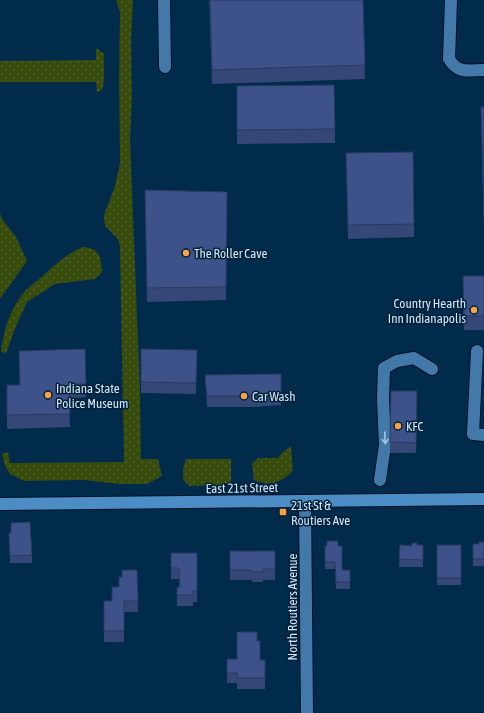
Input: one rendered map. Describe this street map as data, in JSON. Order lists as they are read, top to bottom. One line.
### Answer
{"streets":{"main road":["East 21st Street"],"street":["North Routiers Avenue"]},"crossings":[["East 21st Street","North Routiers Avenue"]],"places":{"other":["The Roller Cave","Country Hearth Inn Indianapolis","Indiana State Police Museum","Car Wash","KFC"],"transit":["21st St & Routiers Ave"]}}
